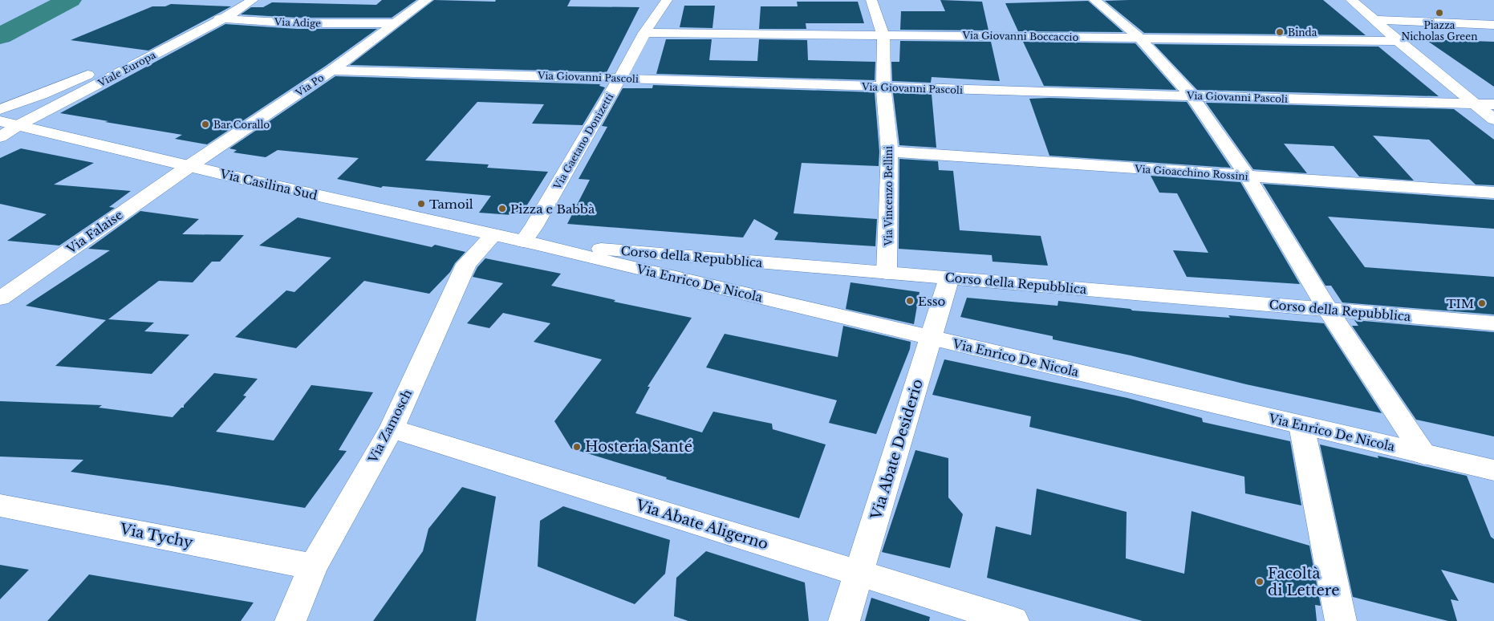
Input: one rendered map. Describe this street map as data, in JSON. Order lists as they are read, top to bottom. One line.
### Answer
{"streets":{"street":["Via Adige","Via Giovanni Boccaccio","Viale Europa","Via Giovanni Pascoli","Via Po","Via Gaetano Donizetti","Via Gioacchino Rossini","Via Casilina Sud","Via Vincenzo Bellini","Via Falaise","Corso della Repubblica","Via Enrico De Nicola","Via Zamosch","Via Abate Desiderio","Via Abate Aligerno","Via Tychy"]},"crossings":[["Via Adige","Viale Europa"],["Via Adige","Via Po"],["Via Giovanni Boccaccio","Via Gaetano Donizetti"],["Via Giovanni Boccaccio","Via Vincenzo Bellini"],["Viale Europa","Via Casilina Sud"],["Via Giovanni Pascoli","Via Po"],["Via Giovanni Pascoli","Via Gaetano Donizetti"],["Via Giovanni Pascoli","Via Vincenzo Bellini"],["Via Po","Via Casilina Sud"],["Via Po","Via Falaise"],["Via Gaetano Donizetti","Via Casilina Sud"],["Via Gaetano Donizetti","Corso della Repubblica"],["Via Gaetano Donizetti","Via Enrico De Nicola"],["Via Gioacchino Rossini","Via Vincenzo Bellini"],["Via Casilina Sud","Via Falaise"],["Via Casilina Sud","Corso della Repubblica"],["Via Casilina Sud","Via Enrico De Nicola"],["Via Casilina Sud","Via Zamosch"],["Via Vincenzo Bellini","Corso della Repubblica"],["Corso della Repubblica","Via Enrico De Nicola"],["Corso della Repubblica","Via Abate Desiderio"],["Via Enrico De Nicola","Via Abate Desiderio"],["Via Zamosch","Via Abate Aligerno"],["Via Zamosch","Via Tychy"],["Via Abate Desiderio","Via Abate Aligerno"]],"places":["Piazza Nicholas Green","Binda","Bar Corallo","Tamoil","Pizza e Babbà","Esso","TIM","Hosteria Santé","Facoltà di Lettere"]}
